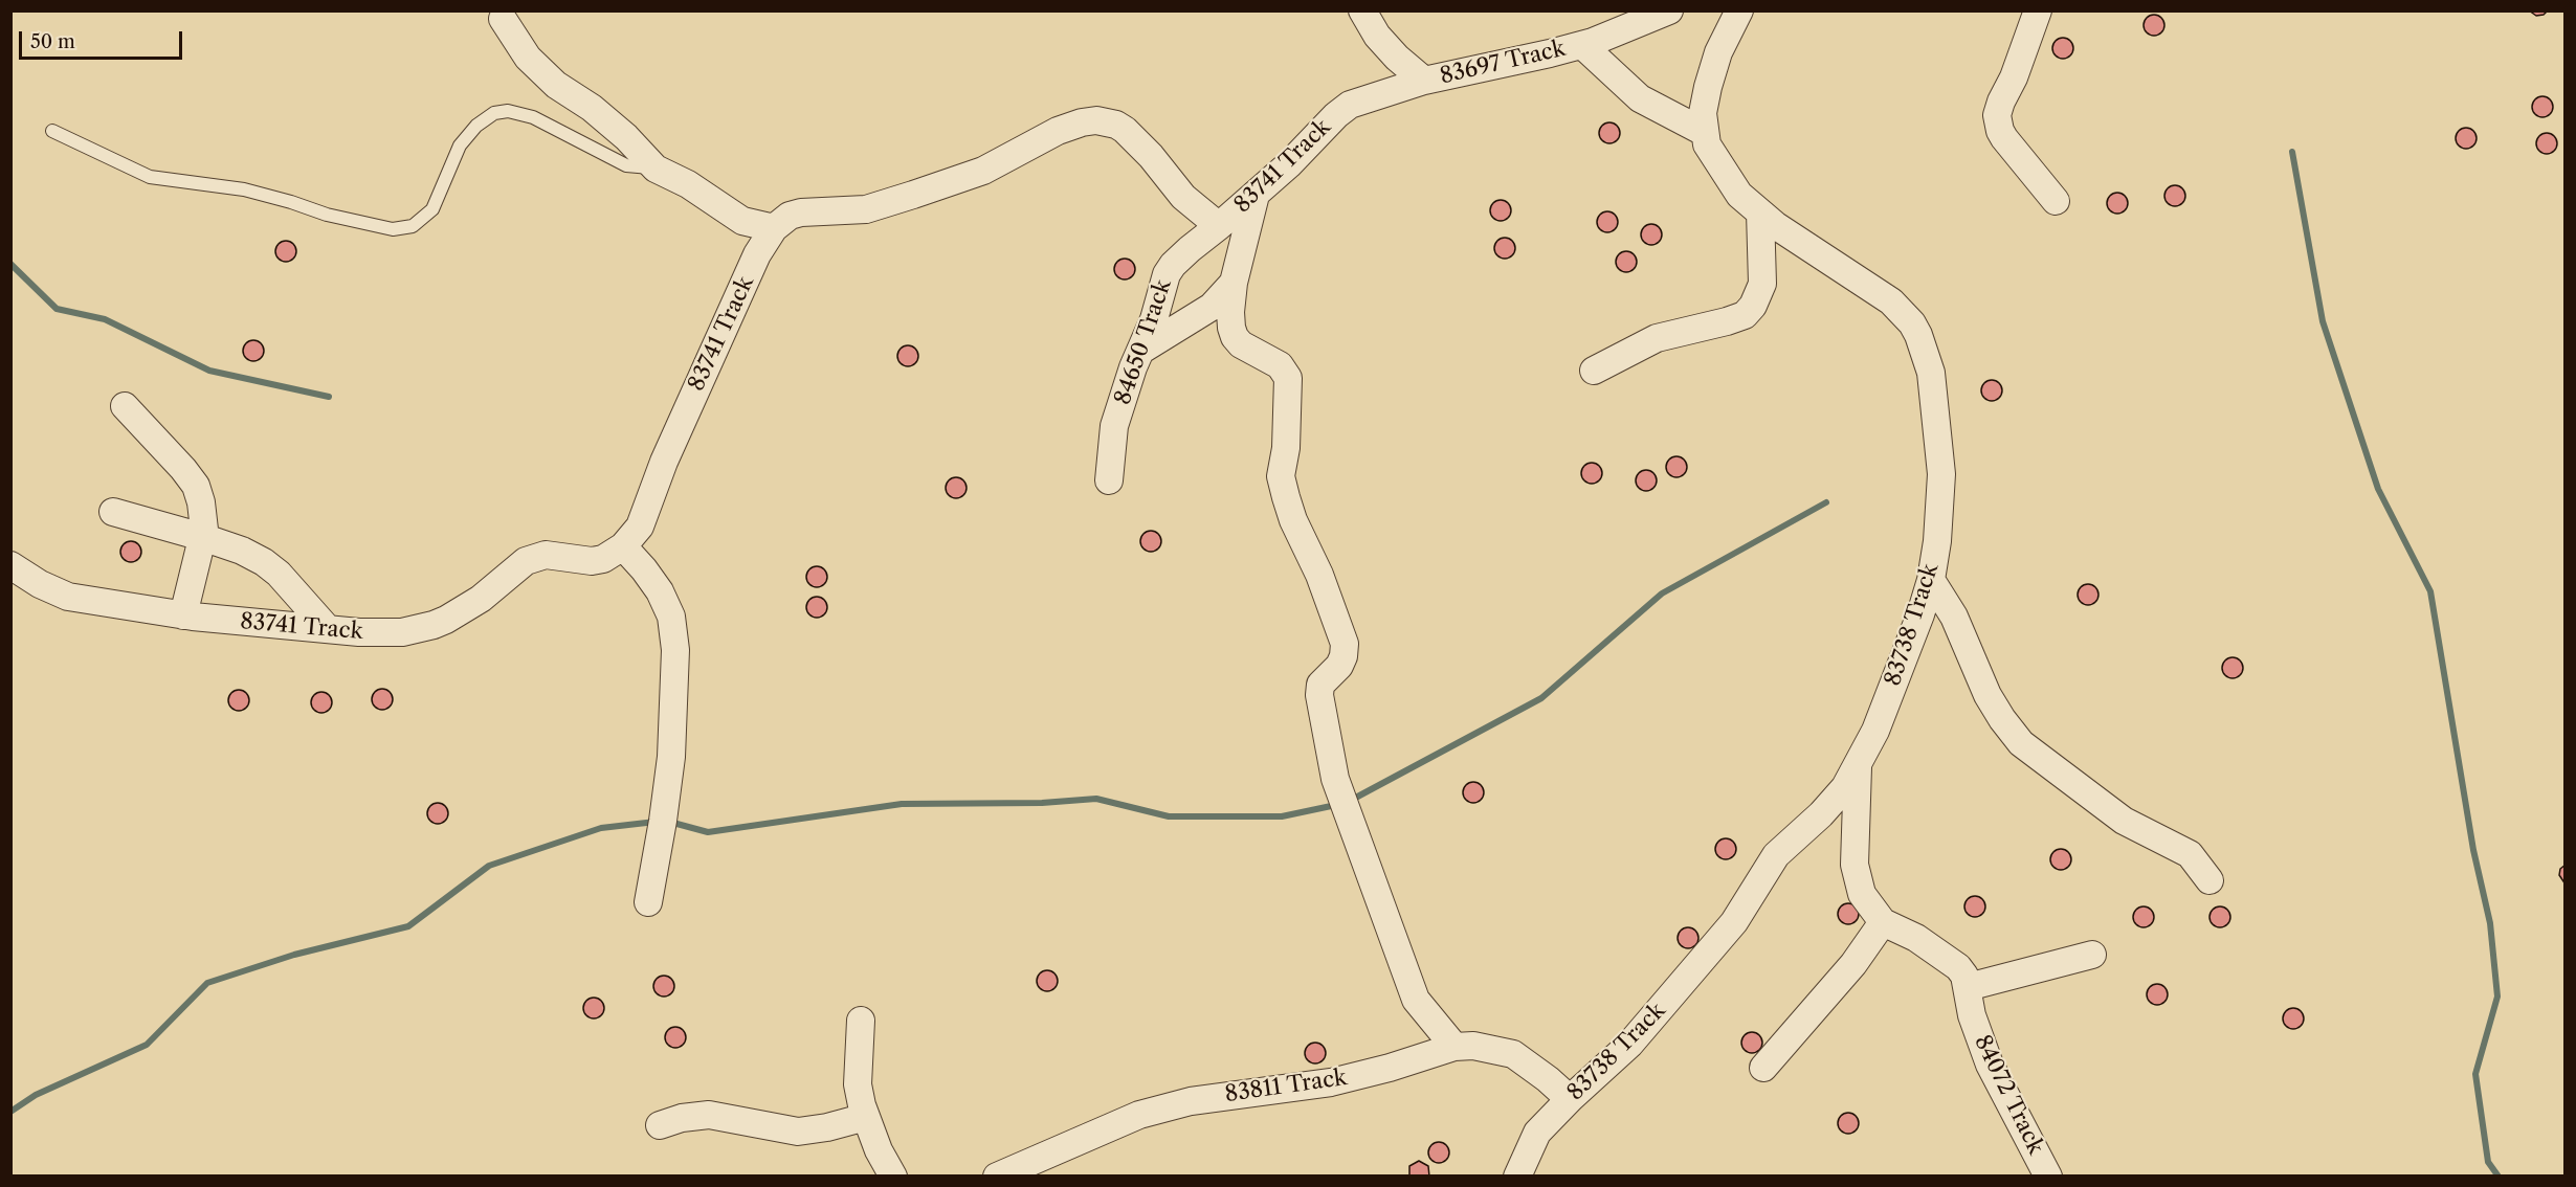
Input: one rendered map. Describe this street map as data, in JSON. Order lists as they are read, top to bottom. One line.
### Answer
{"streets":{"street":["83697 Track","83741 Track","84650 Track","83738 Track","83811 Track","84072 Track"]},"crossings":[["83697 Track","83741 Track"],["83741 Track","84650 Track"],["83738 Track","83811 Track"],["83738 Track","84072 Track"]],"scale_bar":"50 m"}
